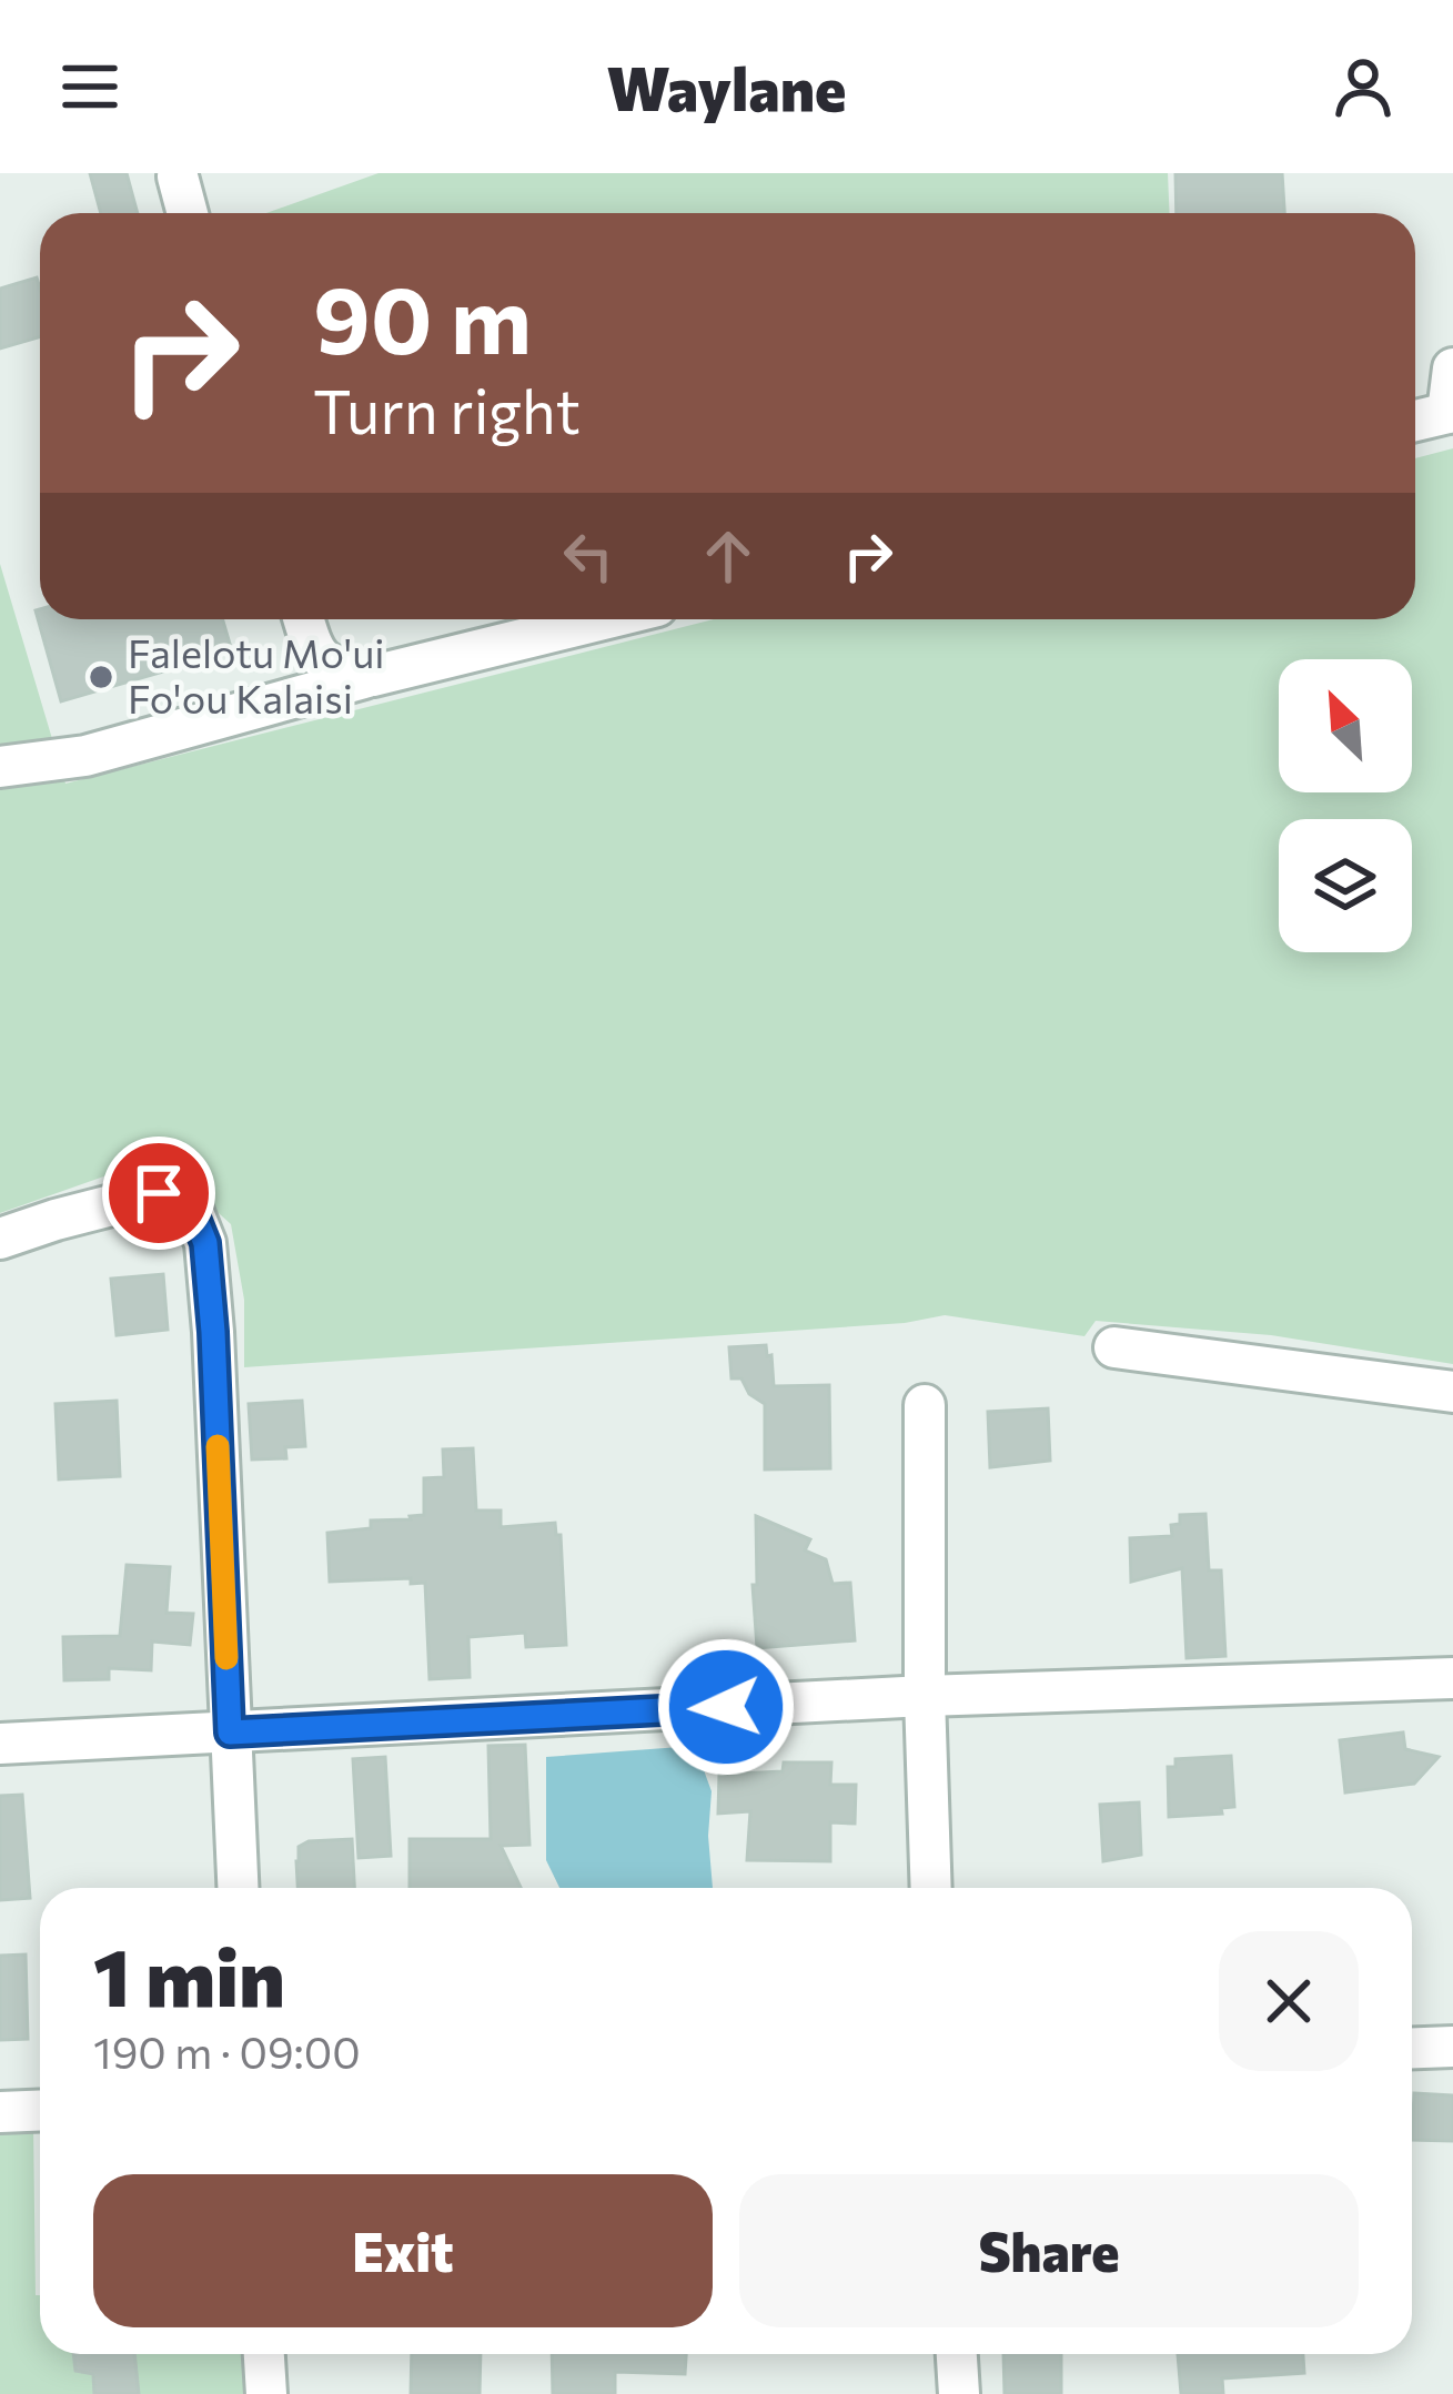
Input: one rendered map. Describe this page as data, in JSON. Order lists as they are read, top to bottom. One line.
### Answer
{"places":["Falelotu Mo'ui Fo'ou Kalaisi"],"north":"top left","page":{"header":"Waylane","turn":["90 m","Turn right"],"heading":["1 min","190 m · 09:00"],"buttons":["Exit","Share"]}}
